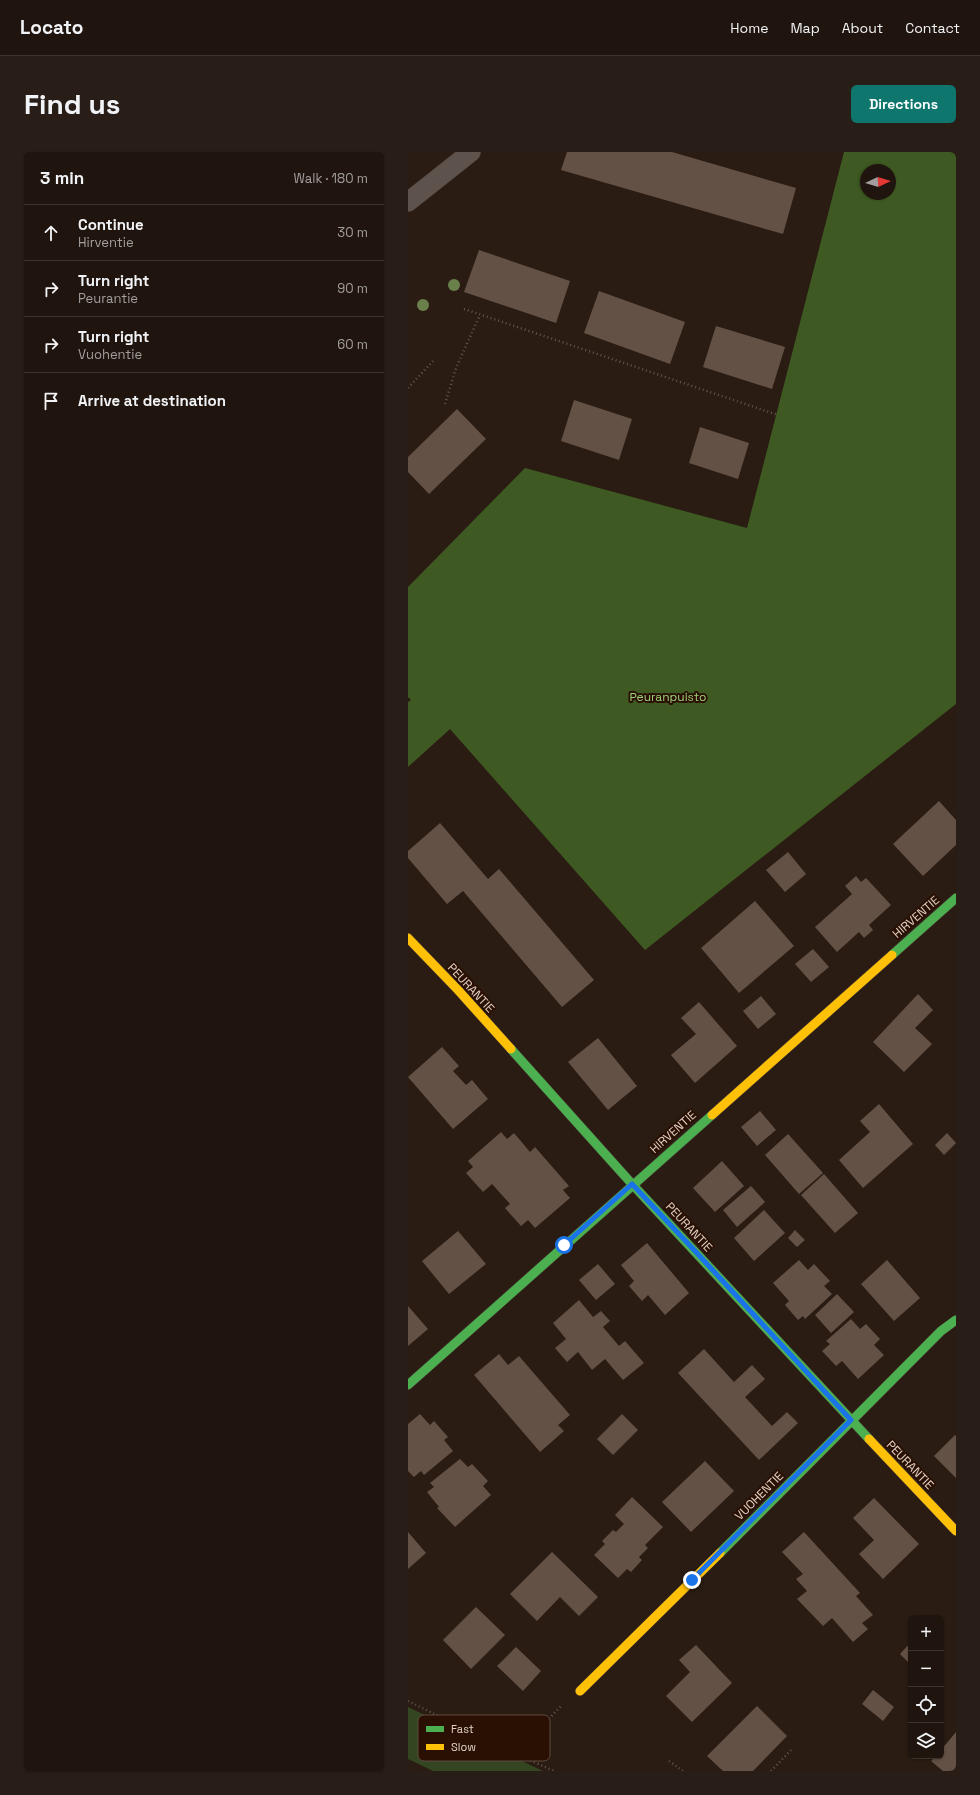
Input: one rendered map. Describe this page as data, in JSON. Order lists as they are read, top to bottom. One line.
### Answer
{"streets":{"street":["HIRVENTIE","PEURANTIE","VUOHENTIE"]},"crossings":[["HIRVENTIE","PEURANTIE"],["PEURANTIE","VUOHENTIE"]],"parks":["Peuranpuisto"],"legend":["Fast","Slow"],"north":"right","page":{"header":"Locato","nav":["Home","Map","About","Contact"],"buttons":"Directions","title":"Find us","heading":["3 min","Walk · 180 m"],"list":[["Continue","Hirventie","30 m"],["Turn right","Peurantie","90 m"],["Turn right","Vuohentie","60 m"],"Arrive at destination"],"map_buttons":["+","−"]}}
